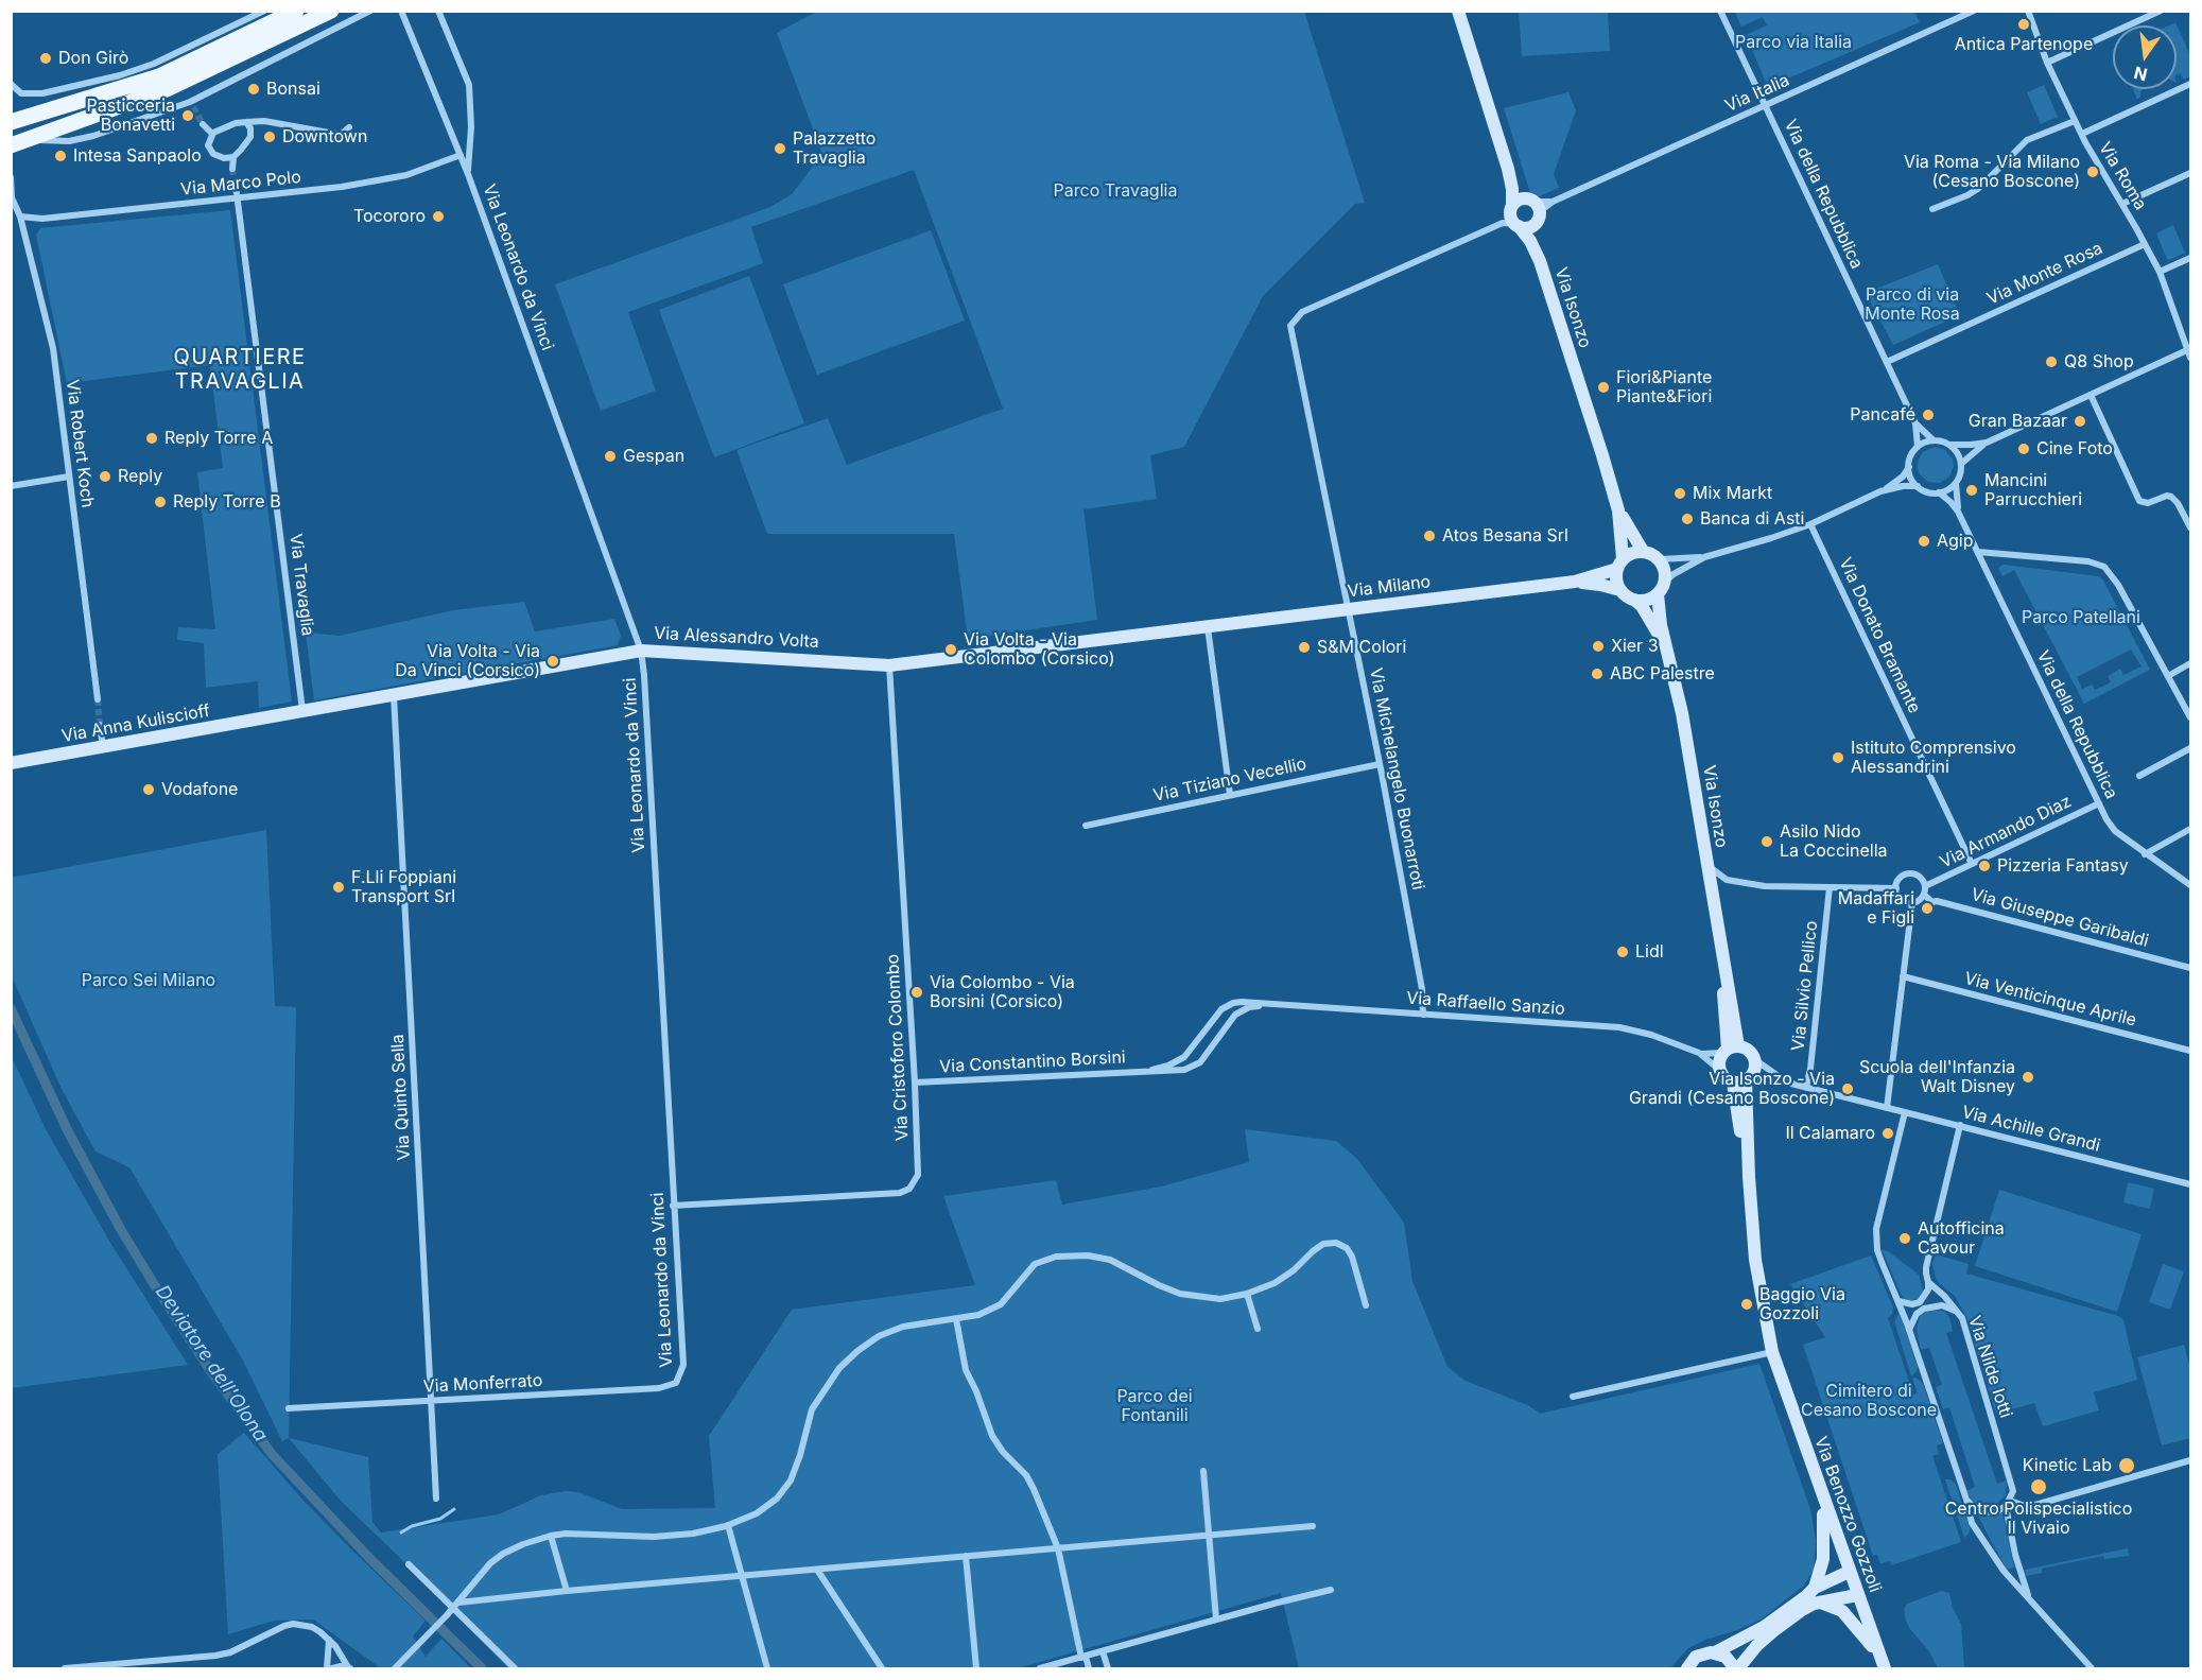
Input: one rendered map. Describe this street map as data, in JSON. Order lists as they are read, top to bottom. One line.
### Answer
{"streets":{"street":["Via Italia","Via Roma","Via Marco Polo","Via della Repubblica","Via Leonardo da Vinci","Via Monte Rosa","Via Isonzo","Via Robert Koch","Via Travaglia","Via Milano","Via Donato Bramante","Via Alessandro Volta","Via Anna Kuliscioff","Via Michelangelo Buonarroti","Via Tiziano Vecellio","Via Armando Diaz","Via Giuseppe Garibaldi","Via Silvio Pellico","Via Venticinque Aprile","Via Raffaello Sanzio","Via Cristoforo Colombo","Via Constantino Borsini","Via Quinto Sella","Via Achille Grandi","Via Nilde Iotti","Via Monferrato","Via Benozzo Gozzoli"]},"crossings":[["Via Italia","Via della Repubblica"],["Via Italia","Via Isonzo"],["Via Italia","Via Michelangelo Buonarroti"],["Via Roma","Via Monte Rosa"],["Via Marco Polo","Via Leonardo da Vinci"],["Via Marco Polo","Via Robert Koch"],["Via Marco Polo","Via Travaglia"],["Via della Repubblica","Via Monte Rosa"],["Via della Repubblica","Via Armando Diaz"],["Via Leonardo da Vinci","Via Alessandro Volta"],["Via Leonardo da Vinci","Via Cristoforo Colombo"],["Via Leonardo da Vinci","Via Monferrato"],["Via Isonzo","Via Milano"],["Via Isonzo","Via Michelangelo Buonarroti"],["Via Isonzo","Via Raffaello Sanzio"],["Via Isonzo","Via Achille Grandi"],["Via Isonzo","Via Benozzo Gozzoli"],["Via Travaglia","Via Alessandro Volta"],["Via Milano","Via Alessandro Volta"],["Via Milano","Via Michelangelo Buonarroti"],["Via Donato Bramante","Via Armando Diaz"],["Via Alessandro Volta","Via Anna Kuliscioff"],["Via Alessandro Volta","Via Cristoforo Colombo"],["Via Alessandro Volta","Via Quinto Sella"],["Via Michelangelo Buonarroti","Via Tiziano Vecellio"],["Via Michelangelo Buonarroti","Via Raffaello Sanzio"],["Via Armando Diaz","Via Giuseppe Garibaldi"],["Via Silvio Pellico","Via Achille Grandi"],["Via Raffaello Sanzio","Via Constantino Borsini"],["Via Raffaello Sanzio","Via Achille Grandi"],["Via Raffaello Sanzio","Via Benozzo Gozzoli"],["Via Cristoforo Colombo","Via Constantino Borsini"],["Via Quinto Sella","Via Monferrato"],["Via Achille Grandi","Via Benozzo Gozzoli"]],"districts":["QUARTIERE TRAVAGLIA"],"water":["Deviatore dell'Olona"],"parks":["Parco via Italia","Parco Travaglia","Parco di via Monte Rosa","Parco Patellani","Parco Sei Milano","Cimitero di Cesano Boscone","Parco dei Fontanili"],"places":["Antica Partenope","Don Girò","Bonsai","Pasticceria Bonavetti","Downtown","Palazzetto Travaglia","Intesa Sanpaolo","Via Roma - Via Milano (Cesano Boscone)","Tocororo","Q8 Shop","Fiori&Piante Piante&Fiori","Pancafé","Gran Bazaar","Reply Torre A","Cine Foto","Gespan","Reply","Mancini Parrucchieri","Mix Markt","Reply Torre B","Banca di Asti","Atos Besana Srl","Agip","Xier 3","S&M Colori","Via Volta - Via Colombo (Corsico)","Via Volta - Via Da Vinci (Corsico)","ABC Palestre","Istituto Comprensivo Alessandrini","Vodafone","Asilo Nido La Coccinella","Pizzeria Fantasy","F.Lli Foppiani Transport Srl","Madaffari e Figli","Lidl","Via Colombo - Via Borsini (Corsico)","Scuola dell'Infanzia Walt Disney","Via Isonzo - Via Grandi (Cesano Boscone)","Il Calamaro","Autofficina Cavour","Baggio Via Gozzoli","Kinetic Lab","Centro Polispecialistico Il Vivaio"],"north":"bottom"}
